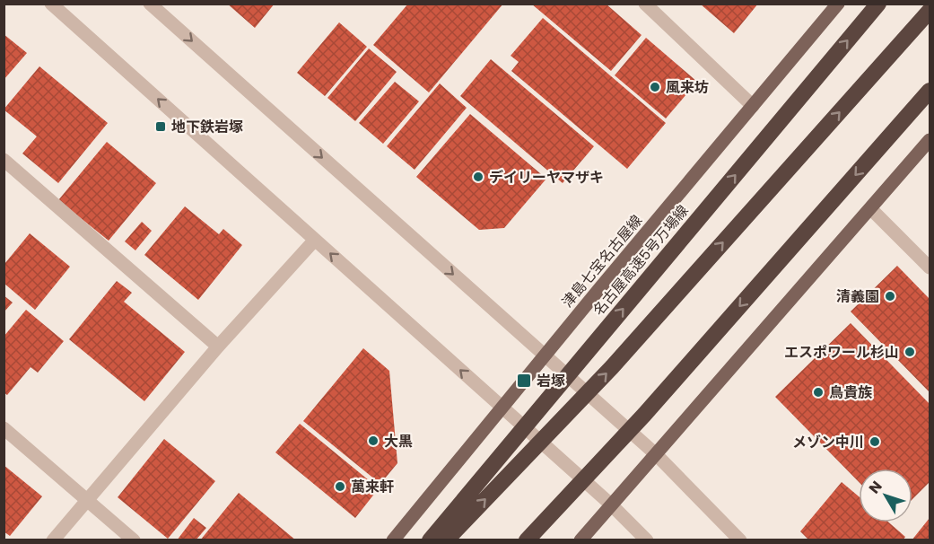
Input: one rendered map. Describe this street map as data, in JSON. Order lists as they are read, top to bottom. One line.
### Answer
{"streets":{"highway":["名古屋高速5号万場線"],"main road":["津島七宝名古屋線"]},"places":{"other":["風来坊","デイリーヤマザキ","清義園","エスポワール杉山","鳥貴族","大黒","メゾン中川","萬来軒"],"transit":["地下鉄岩塚","岩塚"]},"north":"top left"}
